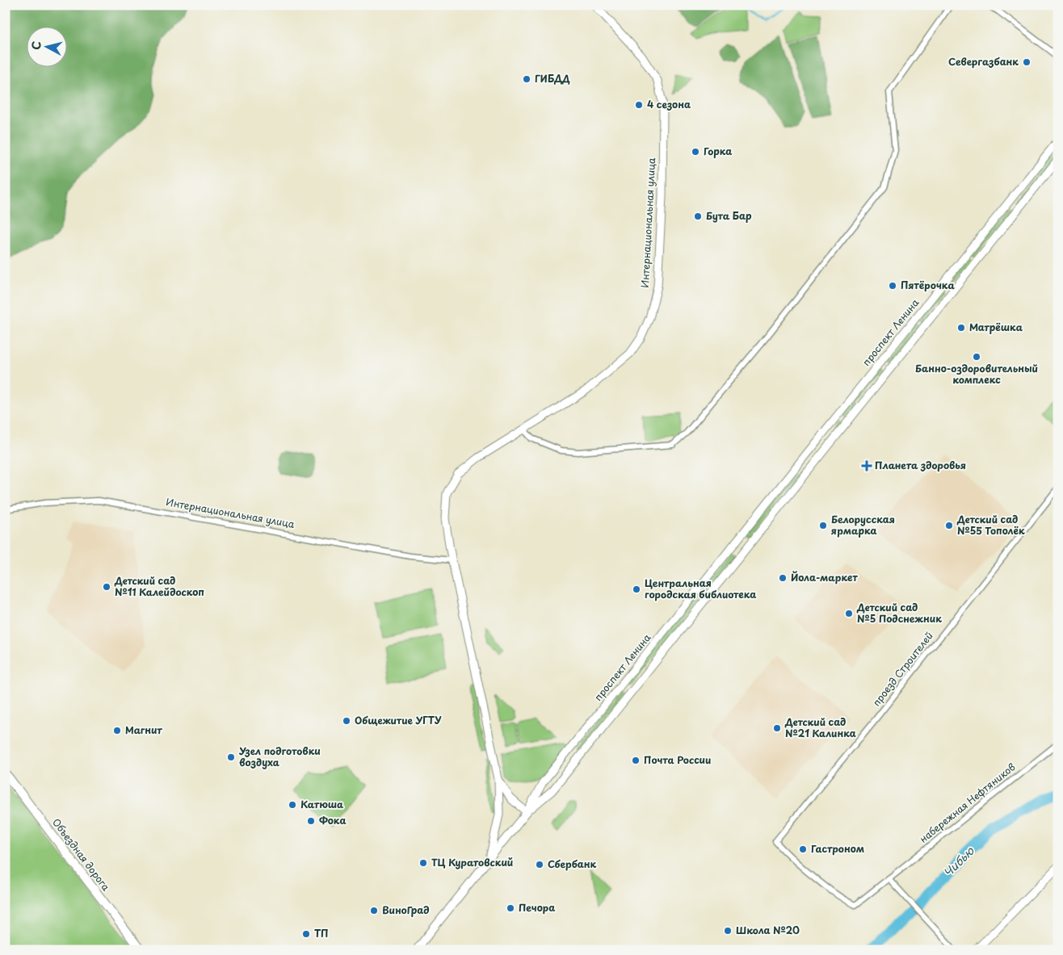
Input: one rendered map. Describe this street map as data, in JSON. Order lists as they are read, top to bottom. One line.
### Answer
{"streets":{"main road":["Интернациональная улица","проспект Ленина","Объездная дорога"],"street":["проезд Строителей","набережная Нефтяников"]},"crossings":[["Интернациональная улица","проспект Ленина"],["проезд Строителей","набережная Нефтяников"]],"water":["Чибью"],"places":{"other":["Севергазбанк","ГИБДД","4 сезона","Горка","Бута Бар","Пятёрочка","Матрёшка","Банно-оздоровительный комплекс","Белорусская ярмарка","Детский сад №55 Тополёк","Йола-маркет","Детский сад №11 Калейдоскоп","Центральная городская библиотека","Детский сад №5 Подснежник","Общежитие УГТУ","Детский сад №21 Калинка","Магнит","Узел подготовки воздуха","Почта России","Катюша","Фока","Гастроном","ТЦ Куратовский","Сбербанк","Печора","ВиноГрад","Школа №20","ТП"],"health":["Планета здоровья"]},"north":"left"}
